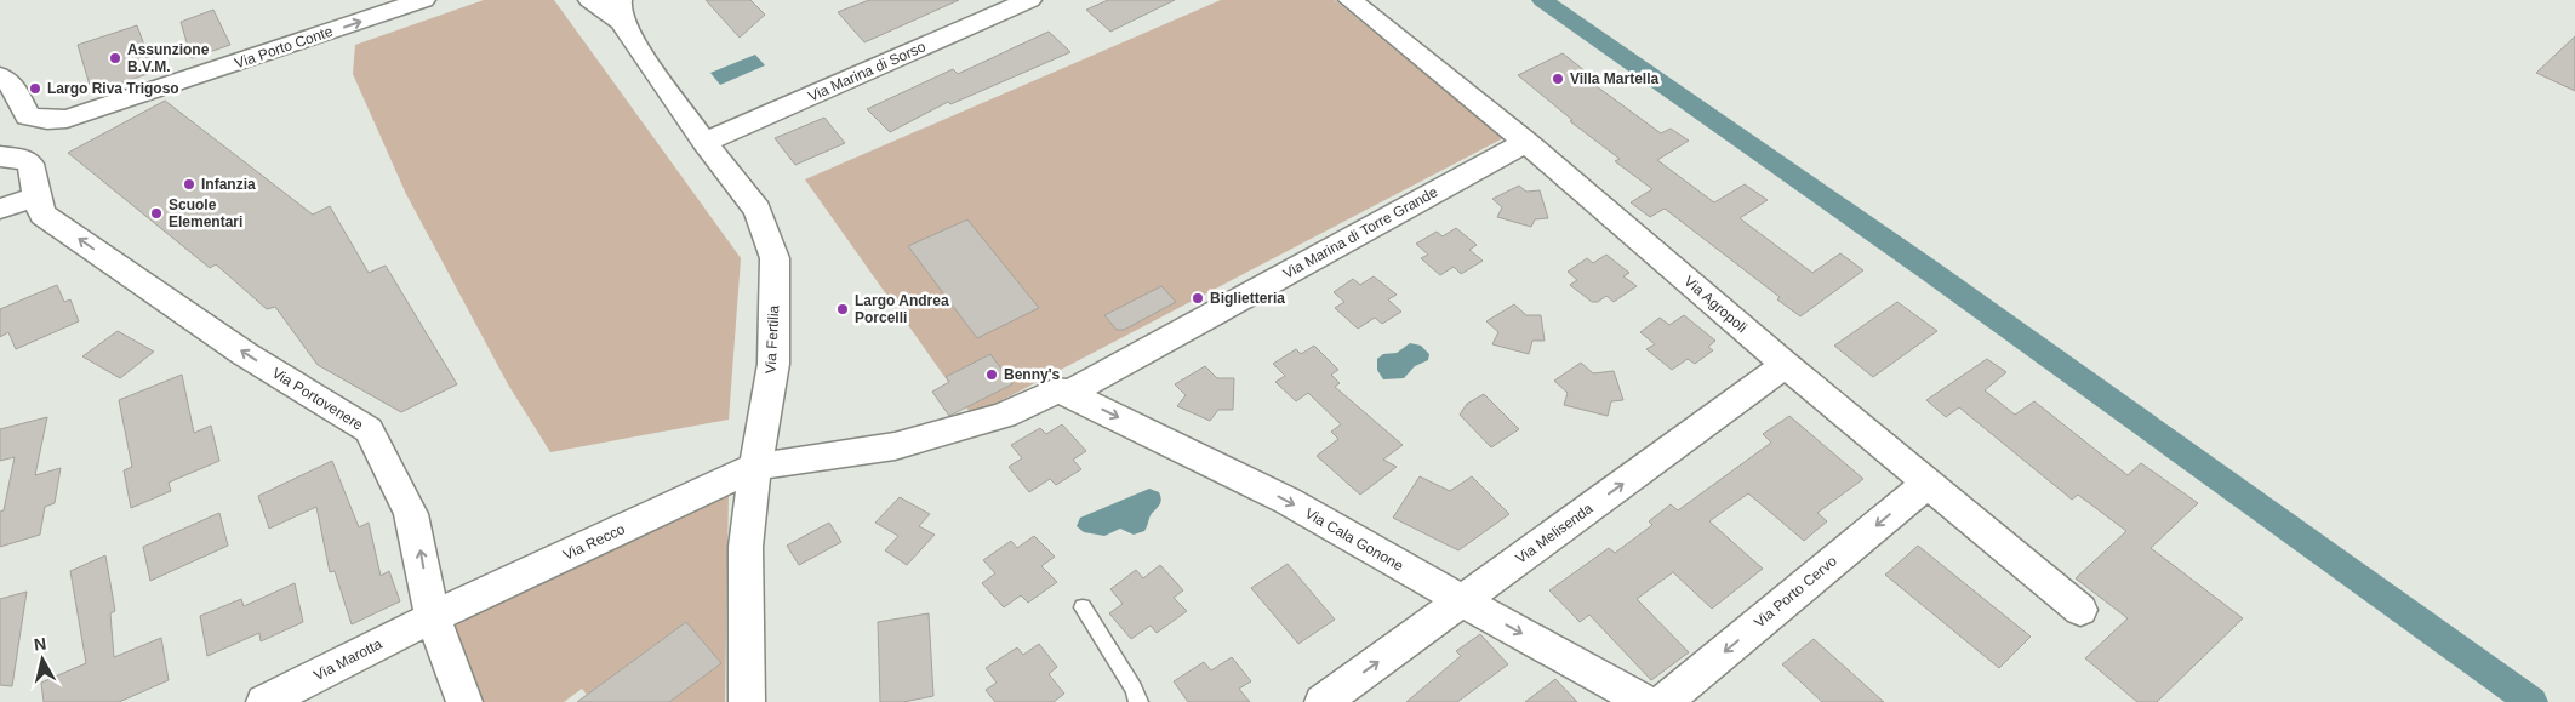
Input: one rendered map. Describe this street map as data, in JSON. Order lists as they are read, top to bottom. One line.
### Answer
{"streets":{"street":["Via Porto Conte","Via Marina di Sorso","Via Marina di Torre Grande","Via Agropoli","Via Fertilia","Via Portovenere","Via Melisenda","Via Cala Gonone","Via Recco","Via Porto Cervo","Via Marotta"]},"crossings":[["Via Marina di Sorso","Via Fertilia"],["Via Marina di Torre Grande","Via Agropoli"],["Via Marina di Torre Grande","Via Fertilia"],["Via Marina di Torre Grande","Via Cala Gonone"],["Via Marina di Torre Grande","Via Recco"],["Via Agropoli","Via Melisenda"],["Via Agropoli","Via Porto Cervo"],["Via Fertilia","Via Recco"],["Via Portovenere","Via Recco"],["Via Portovenere","Via Marotta"],["Via Melisenda","Via Cala Gonone"],["Via Recco","Via Marotta"]],"one_way":["Via Porto Conte","Via Portovenere","Via Melisenda","Via Cala Gonone","Via Porto Cervo"],"places":["Assunzione B.V.M.","Villa Martella","Largo Riva Trigoso","Infanzia","Scuole Elementari","Biglietteria","Largo Andrea Porcelli","Benny's"],"north":"top"}
